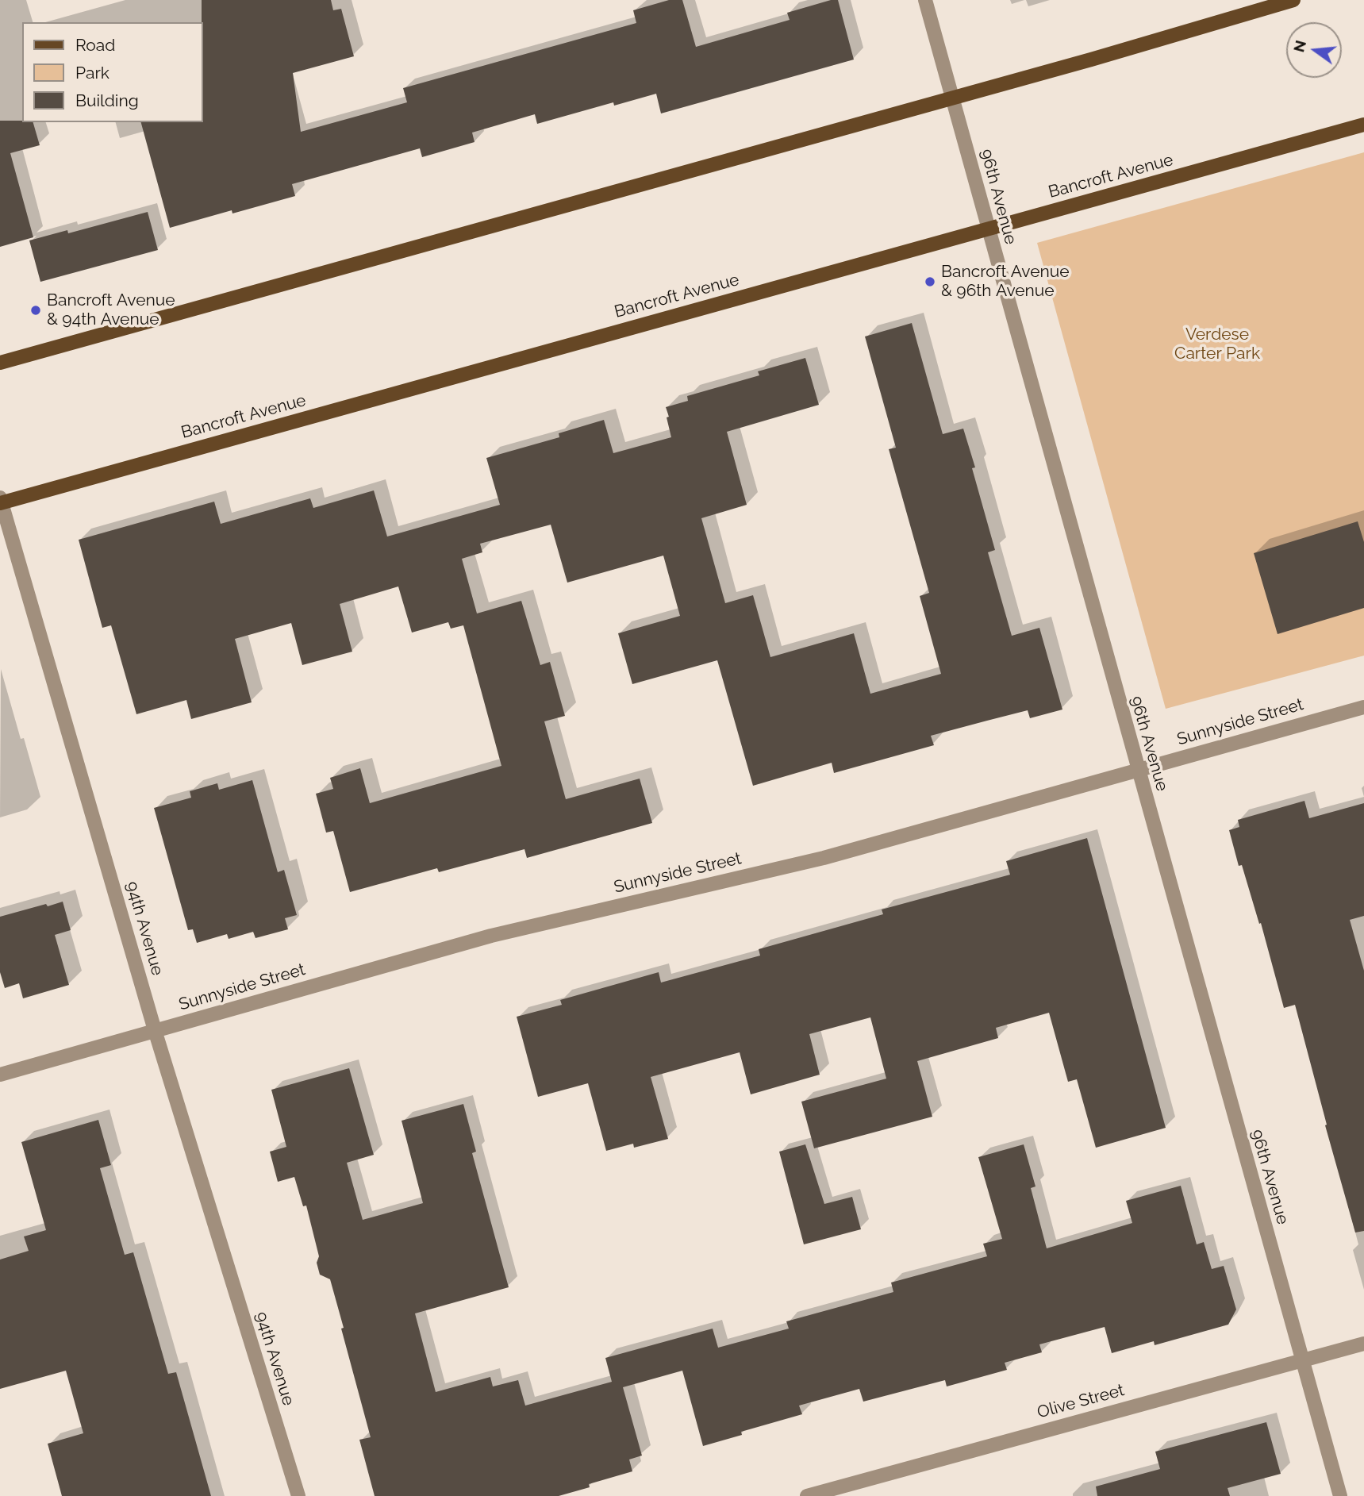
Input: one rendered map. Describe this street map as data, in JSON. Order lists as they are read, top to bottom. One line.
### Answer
{"streets":{"main road":["Bancroft Avenue"],"street":["96th Avenue","Sunnyside Street","94th Avenue","Olive Street"]},"crossings":[["Bancroft Avenue","96th Avenue"],["Bancroft Avenue","94th Avenue"],["96th Avenue","Sunnyside Street"],["96th Avenue","Olive Street"],["Sunnyside Street","94th Avenue"]],"parks":["Verdese Carter Park"],"places":["Bancroft Avenue & 96th Avenue","Bancroft Avenue & 94th Avenue"],"legend":["Road","Park","Building"],"north":"left"}
